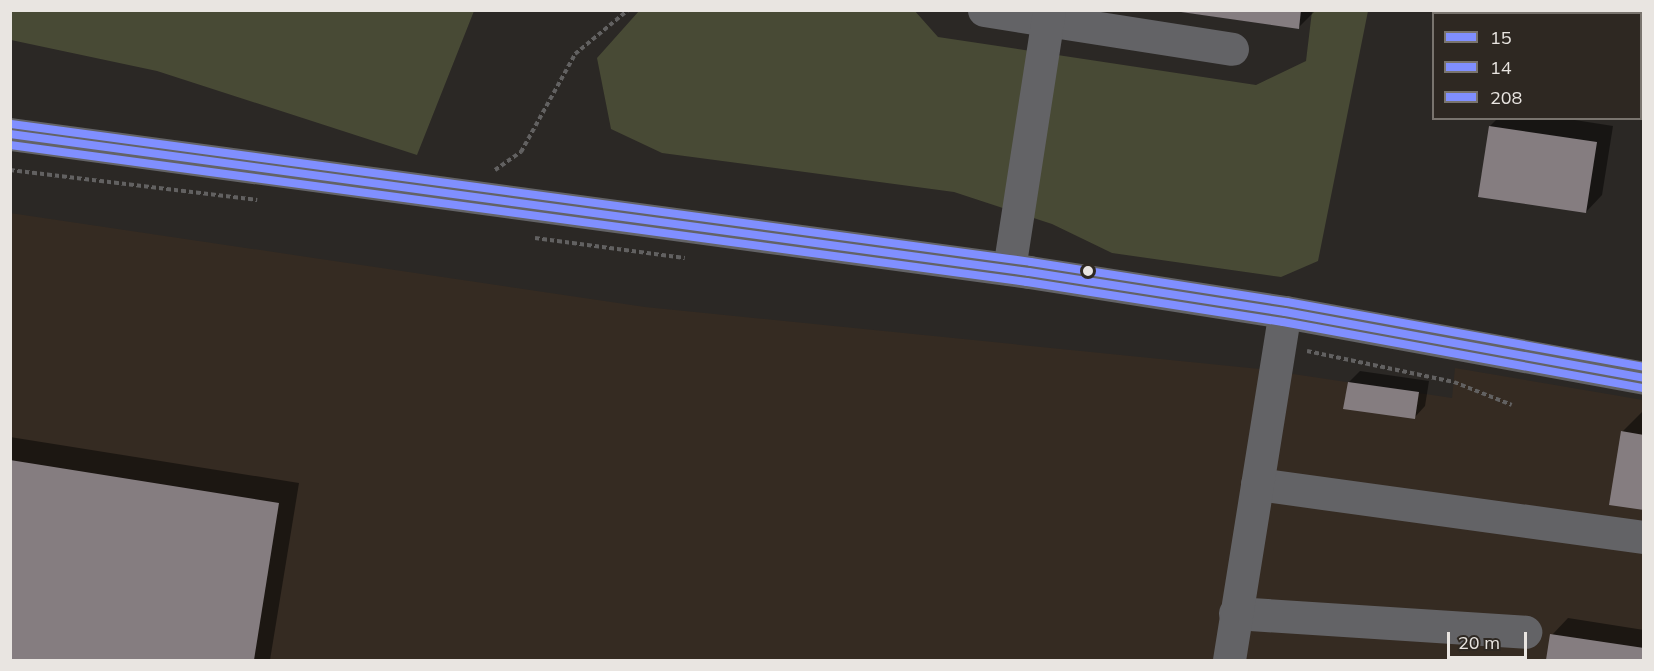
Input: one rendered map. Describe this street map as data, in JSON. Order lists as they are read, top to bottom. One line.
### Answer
{"lines":["transit line 208","transit line 15","transit line 14"],"legend":["15","14","208"],"scale_bar":"20 m"}
